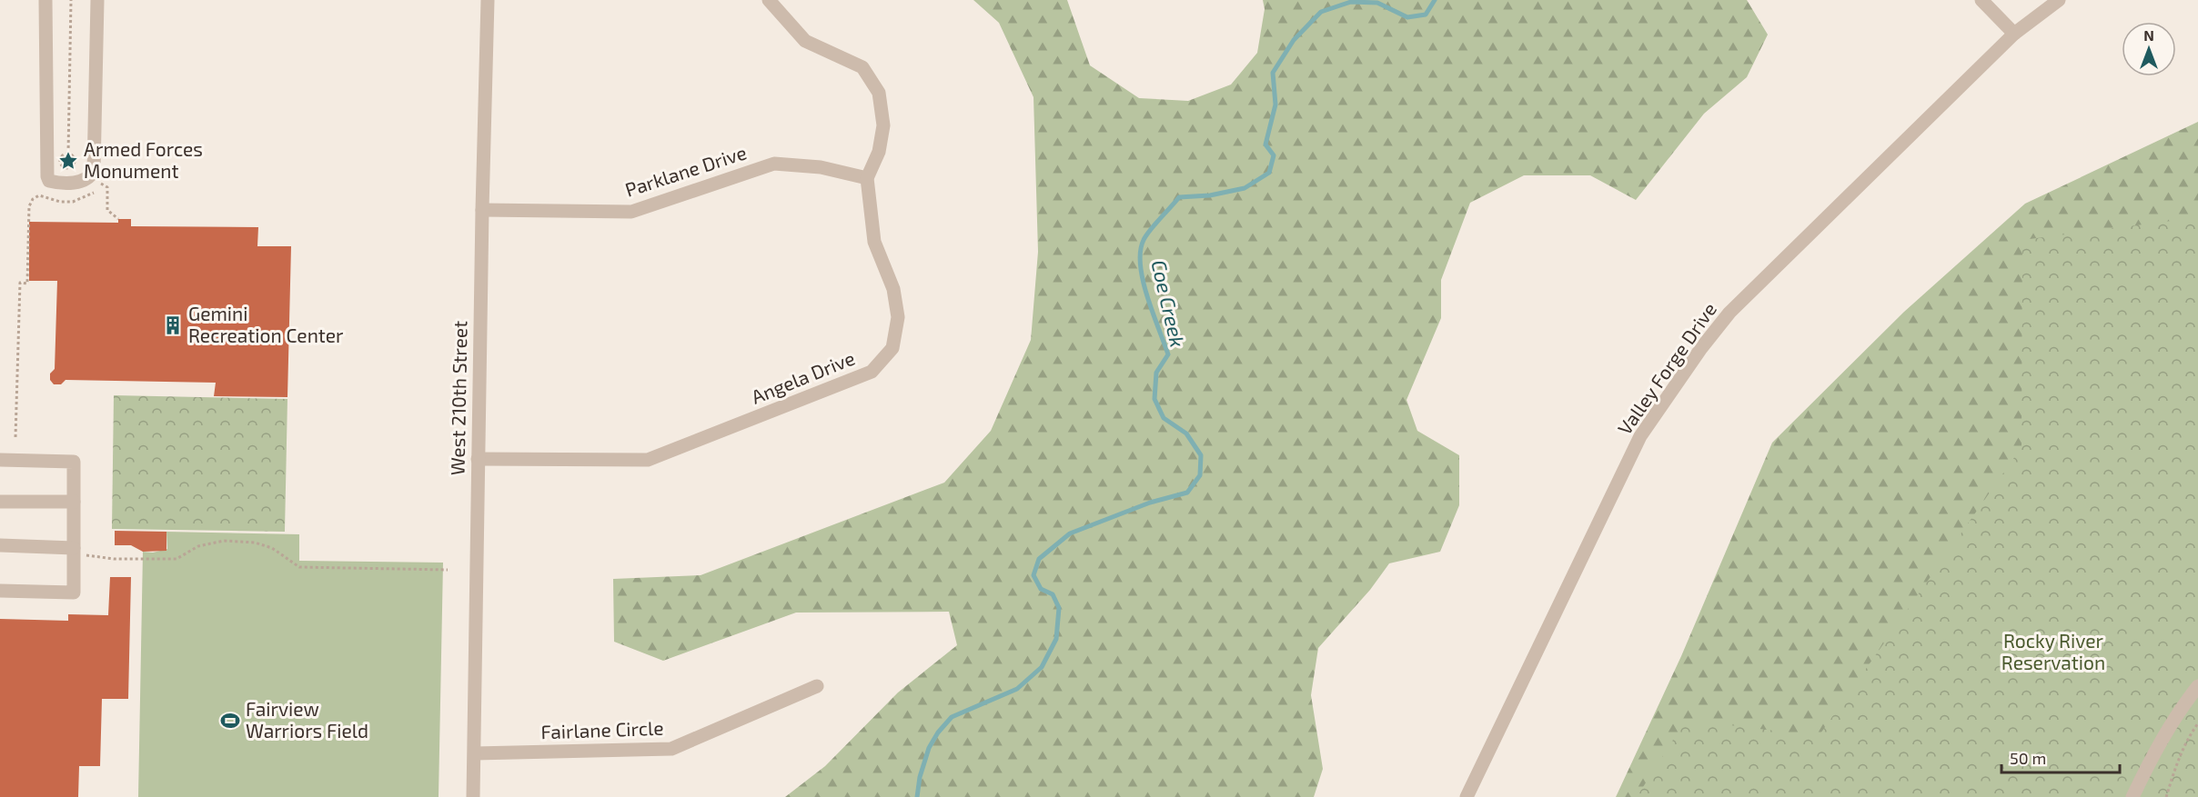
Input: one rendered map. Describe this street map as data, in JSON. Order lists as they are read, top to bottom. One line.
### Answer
{"streets":{"street":["Parklane Drive","Valley Forge Drive","Angela Drive","West 210th Street","Fairlane Circle"]},"crossings":[["Parklane Drive","Angela Drive"],["Parklane Drive","West 210th Street"],["Angela Drive","West 210th Street"],["West 210th Street","Fairlane Circle"]],"water":["Coe Creek"],"parks":["Rocky River Reservation"],"places":{"place":["Armed Forces Monument"],"building":["Gemini Recreation Center"],"sports":["Fairview Warriors Field"]},"scale_bar":"50 m","north":"top"}
